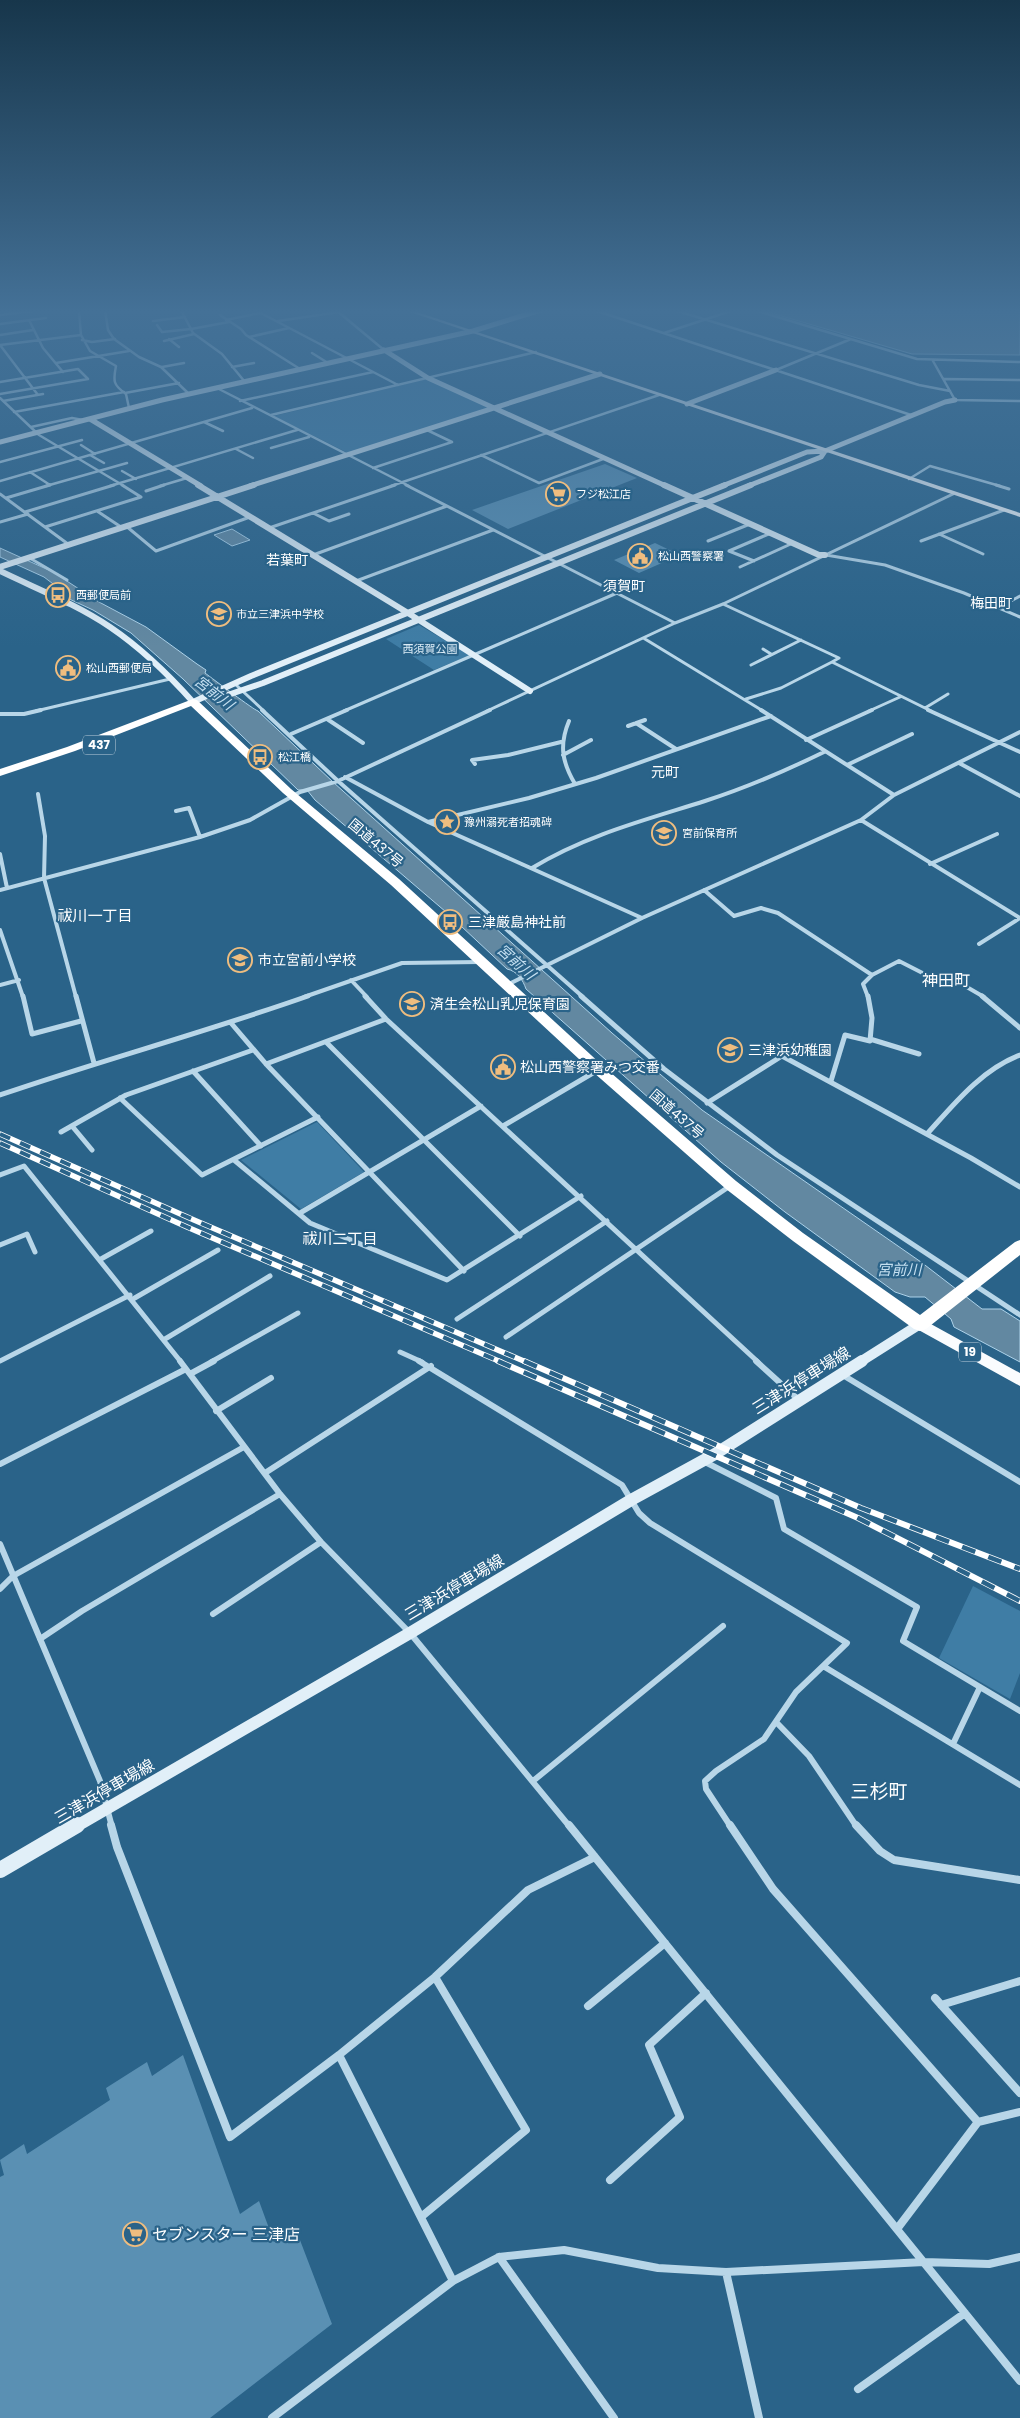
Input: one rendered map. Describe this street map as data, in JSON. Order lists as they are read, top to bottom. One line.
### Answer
{"streets":{"highway":["437","国道437号"],"main road":["19"],"street":["三津浜停車場線"]},"crossings":[["437","国道437号"],["国道437号","19"],["国道437号","三津浜停車場線"],["19","三津浜停車場線"]],"districts":["若葉町","須賀町","梅田町","元町","祓川一丁目","神田町","祓川二丁目","三杉町"],"water":["宮前川"],"parks":["西須賀公園"],"places":{"supermarket":["フジ松江店","セブンスター 三津店"],"public building":["松山西警察署","松山西郵便局","松山西警察署みつ交番"],"bus stop":["西郵便局前","松江橋","三津厳島神社前"],"school or university":["市立三津浜中学校","宮前保育所","市立宮前小学校","済生会松山乳児保育園","三津浜幼稚園"],"place":["豫州溺死者招魂碑"]}}
